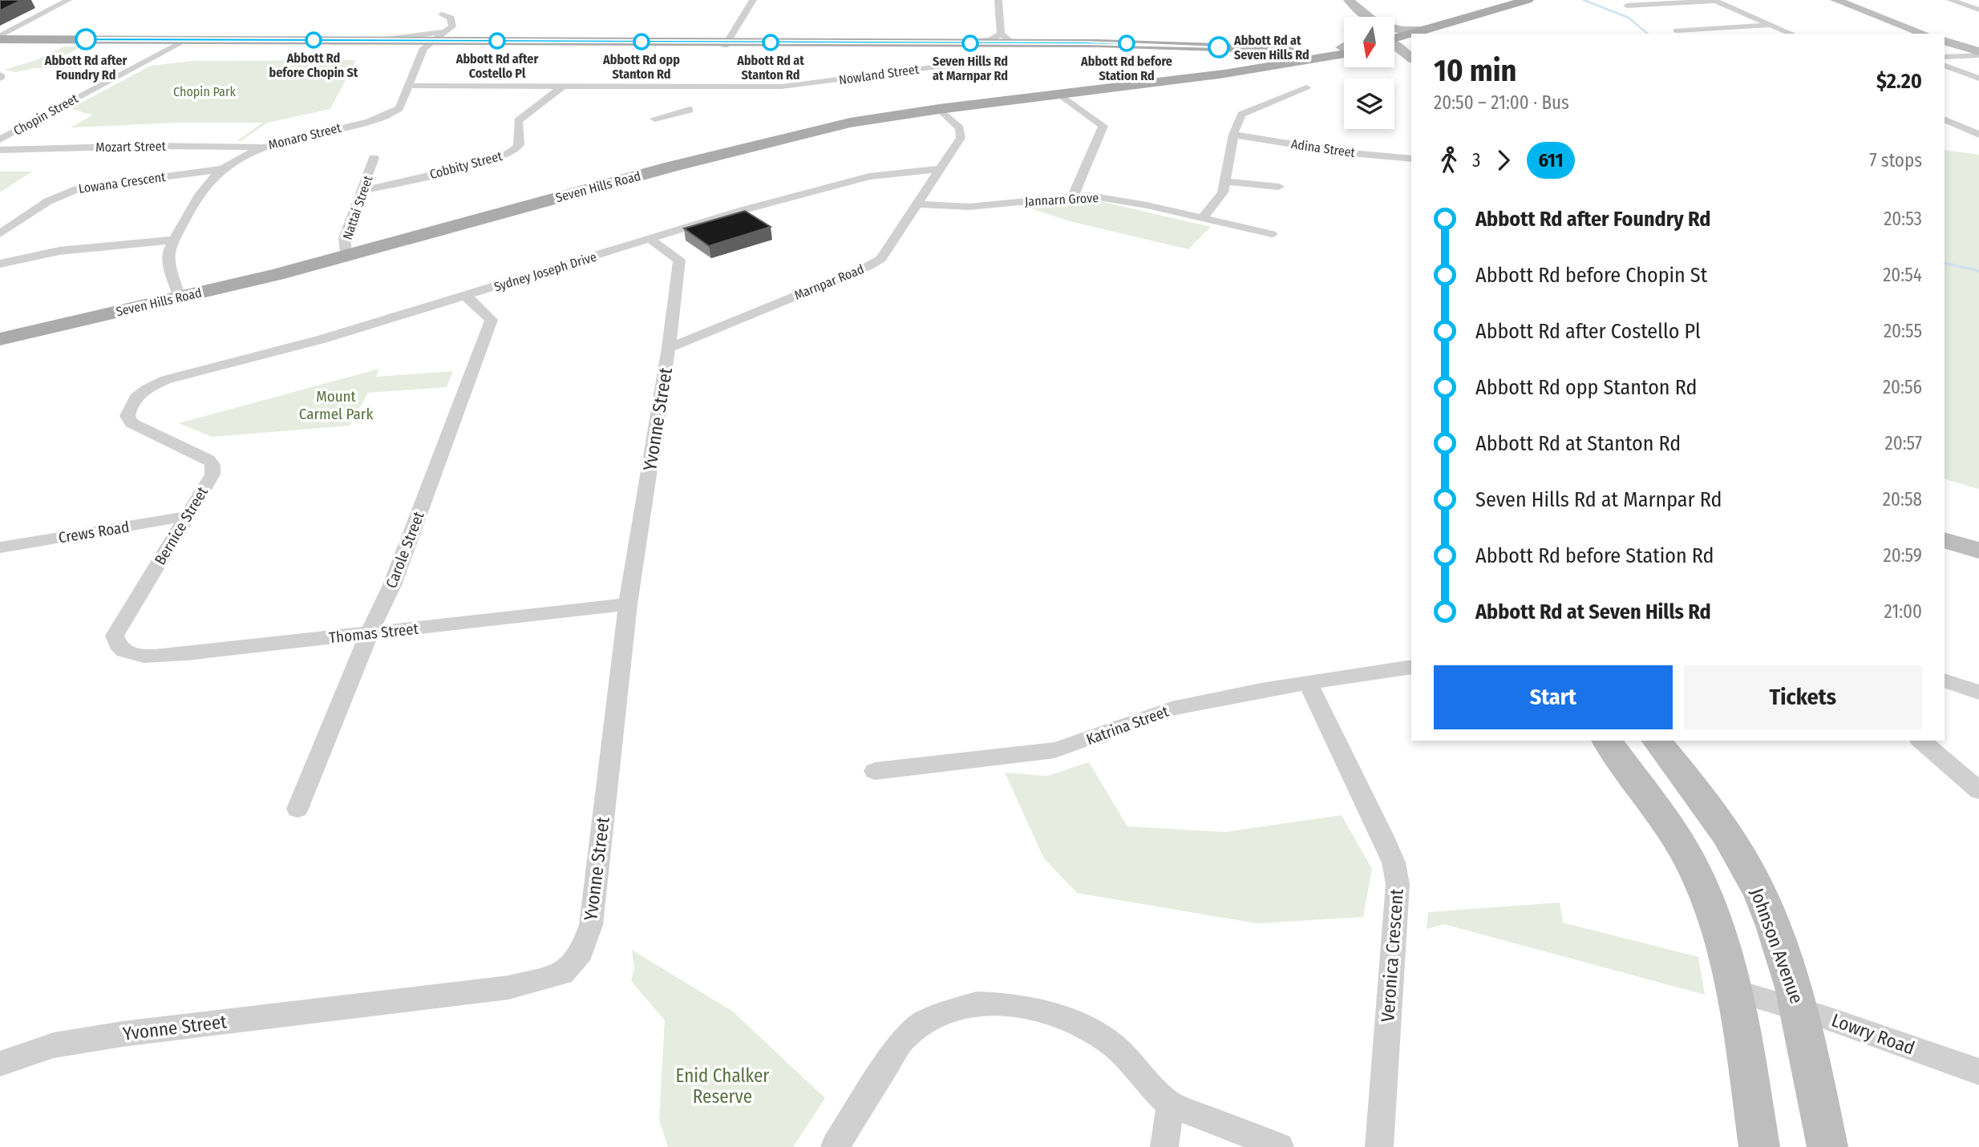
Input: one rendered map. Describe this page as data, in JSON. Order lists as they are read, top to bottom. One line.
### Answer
{"streets":{"main road":["Seven Hills Road","Johnson Avenue"],"street":["Nowland Street","Chopin Street","Monaro Street","Mozart Street","Adina Street","Cobbity Street","Lowana Crescent","Jannarn Grove","Nattai Street","Sydney Joseph Drive","Marnpar Road","Yvonne Street","Bernice Street","Crews Road","Carole Street","Thomas Street","Katrina Street","Veronica Crescent","Lowry Road"]},"crossings":[["Nowland Street","Monaro Street"],["Nowland Street","Cobbity Street"],["Monaro Street","Mozart Street"],["Monaro Street","Lowana Crescent"],["Monaro Street","Seven Hills Road"],["Cobbity Street","Nattai Street"],["Seven Hills Road","Nattai Street"],["Seven Hills Road","Marnpar Road"],["Jannarn Grove","Marnpar Road"],["Sydney Joseph Drive","Marnpar Road"],["Sydney Joseph Drive","Yvonne Street"],["Sydney Joseph Drive","Bernice Street"],["Sydney Joseph Drive","Carole Street"],["Marnpar Road","Yvonne Street"],["Yvonne Street","Thomas Street"],["Bernice Street","Crews Road"],["Bernice Street","Thomas Street"],["Carole Street","Thomas Street"],["Katrina Street","Veronica Crescent"],["Johnson Avenue","Lowry Road"]],"parks":["Chopin Park","Mount Carmel Park","Enid Chalker Reserve"],"places":["Abbott Rd after Foundry Rd","Abbott Rd before Chopin St","Abbott Rd after Costello Pl","Abbott Rd opp Stanton Rd","Abbott Rd at Stanton Rd","Seven Hills Rd at Marnpar Rd","Abbott Rd before Station Rd","Abbott Rd at Seven Hills Rd"],"lines":["bus line 611"],"north":"bottom","page":{"heading":["10 min","20:50 – 21:00 · Bus","$2.20"],"legs":["3","611","7 stops"],"list":[{"name":"Abbott Rd after Foundry Rd","value":"20:53"},{"name":"Abbott Rd before Chopin St","value":"20:54"},{"name":"Abbott Rd after Costello Pl","value":"20:55"},{"name":"Abbott Rd opp Stanton Rd","value":"20:56"},{"name":"Abbott Rd at Stanton Rd","value":"20:57"},{"name":"Seven Hills Rd at Marnpar Rd","value":"20:58"},{"name":"Abbott Rd before Station Rd","value":"20:59"},{"name":"Abbott Rd at Seven Hills Rd","value":"21:00"}],"buttons":["Start","Tickets"]}}
